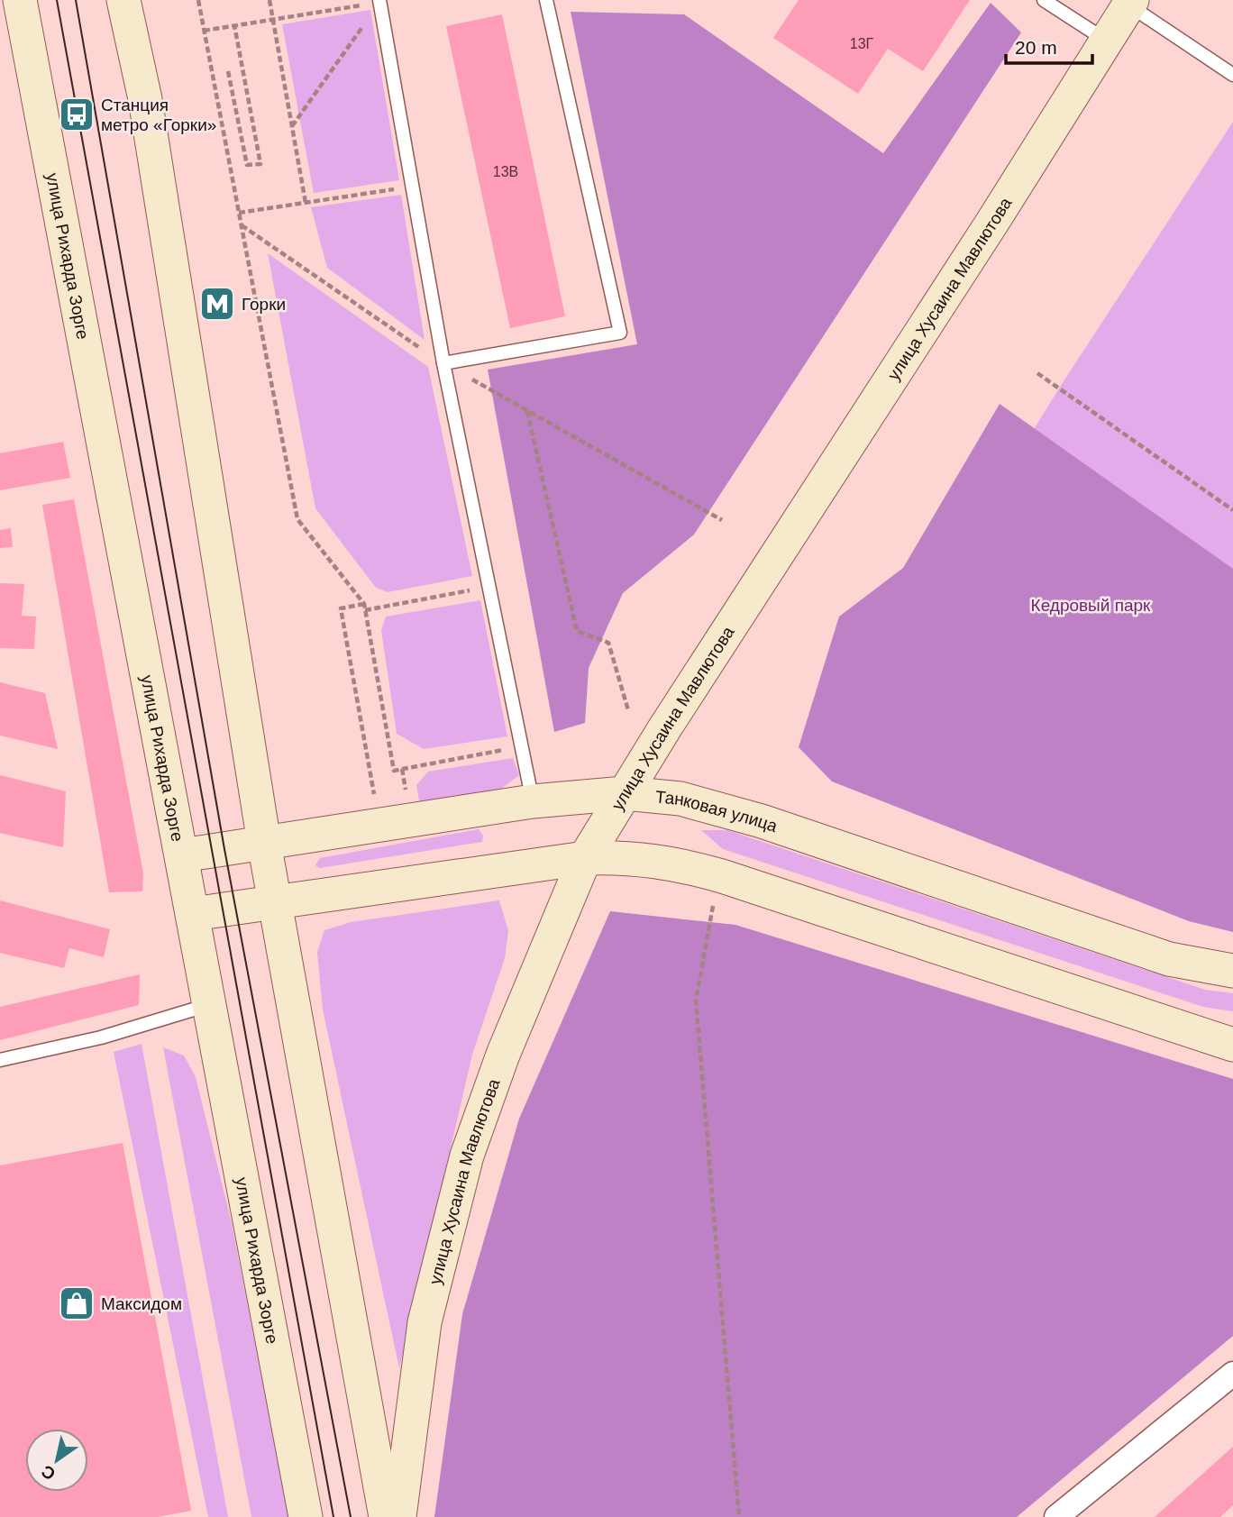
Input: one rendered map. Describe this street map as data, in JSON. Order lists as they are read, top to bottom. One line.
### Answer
{"streets":{"main road":["улица Рихарда Зорге","улица Хусаина Мавлютова","Танковая улица"]},"crossings":[["улица Рихарда Зорге","Танковая улица"],["улица Хусаина Мавлютова","Танковая улица"]],"parks":["Кедровый парк"],"places":{"bus stop":["Станция метро «Горки»"],"metro station":["Горки"],"shop":["Максидом"]},"house_numbers":["13Г","13В"],"scale_bar":"20 m","north":"bottom left"}
